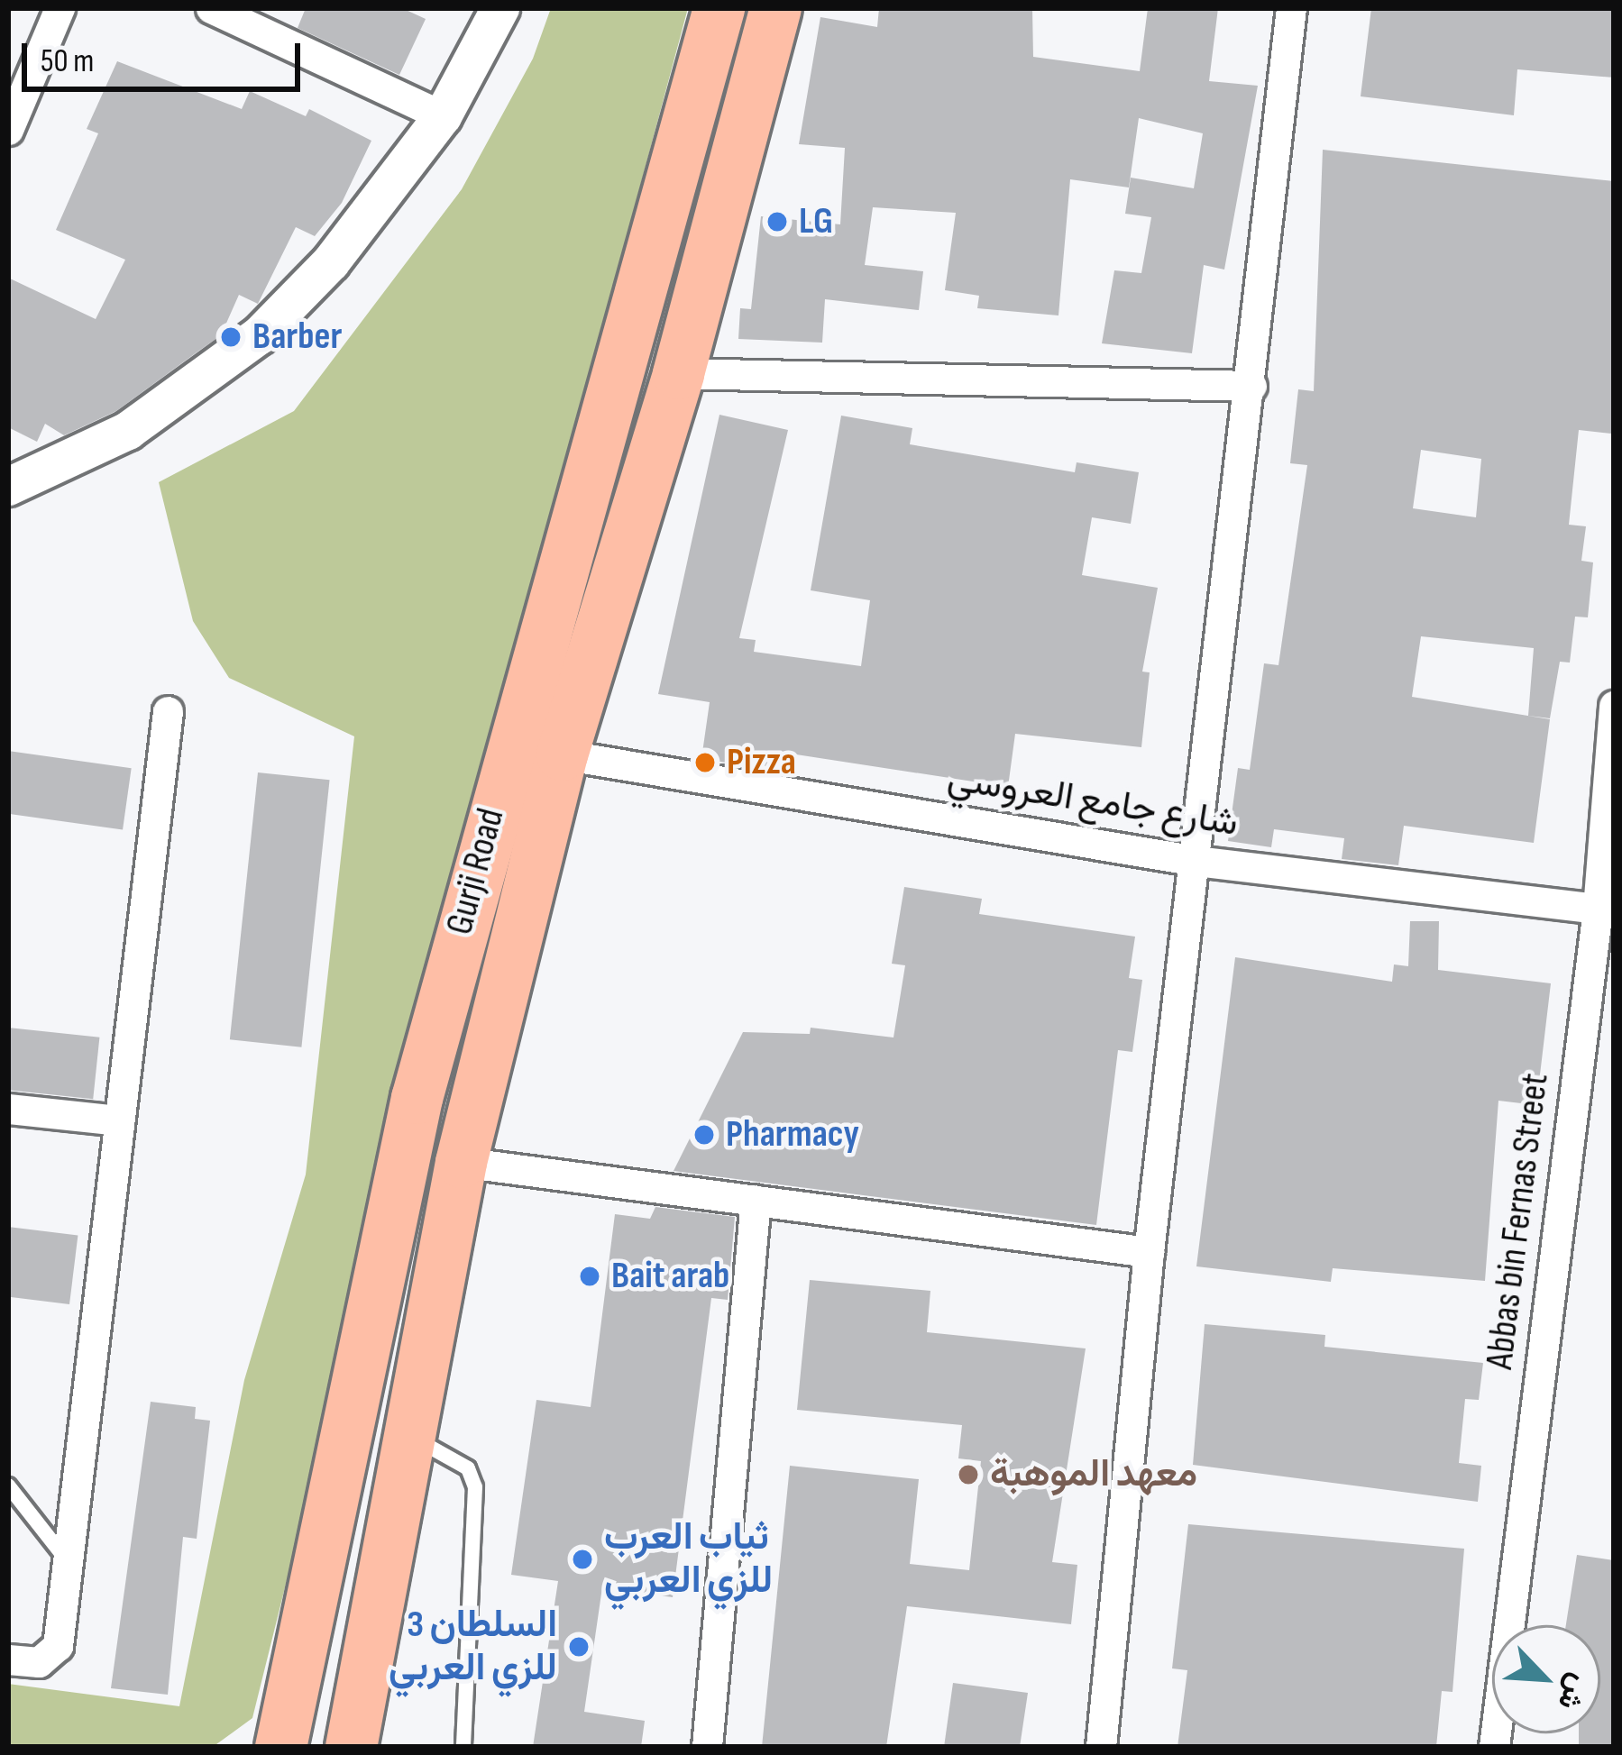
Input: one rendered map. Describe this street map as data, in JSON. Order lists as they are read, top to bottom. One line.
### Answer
{"streets":{"highway":["Gurji Road"],"street":["شارع جامع العروسي","Abbas bin Fernas Street"]},"crossings":[["شارع جامع العروسي","Gurji Road"],["شارع جامع العروسي","Abbas bin Fernas Street"]],"places":["LG","Barber","Pizza","Pharmacy","Bait arab","معهد الموهبة","ثياب العرب للزي العربي","السلطان 3 للزي العربي"],"scale_bar":"50 m","north":"bottom right"}
